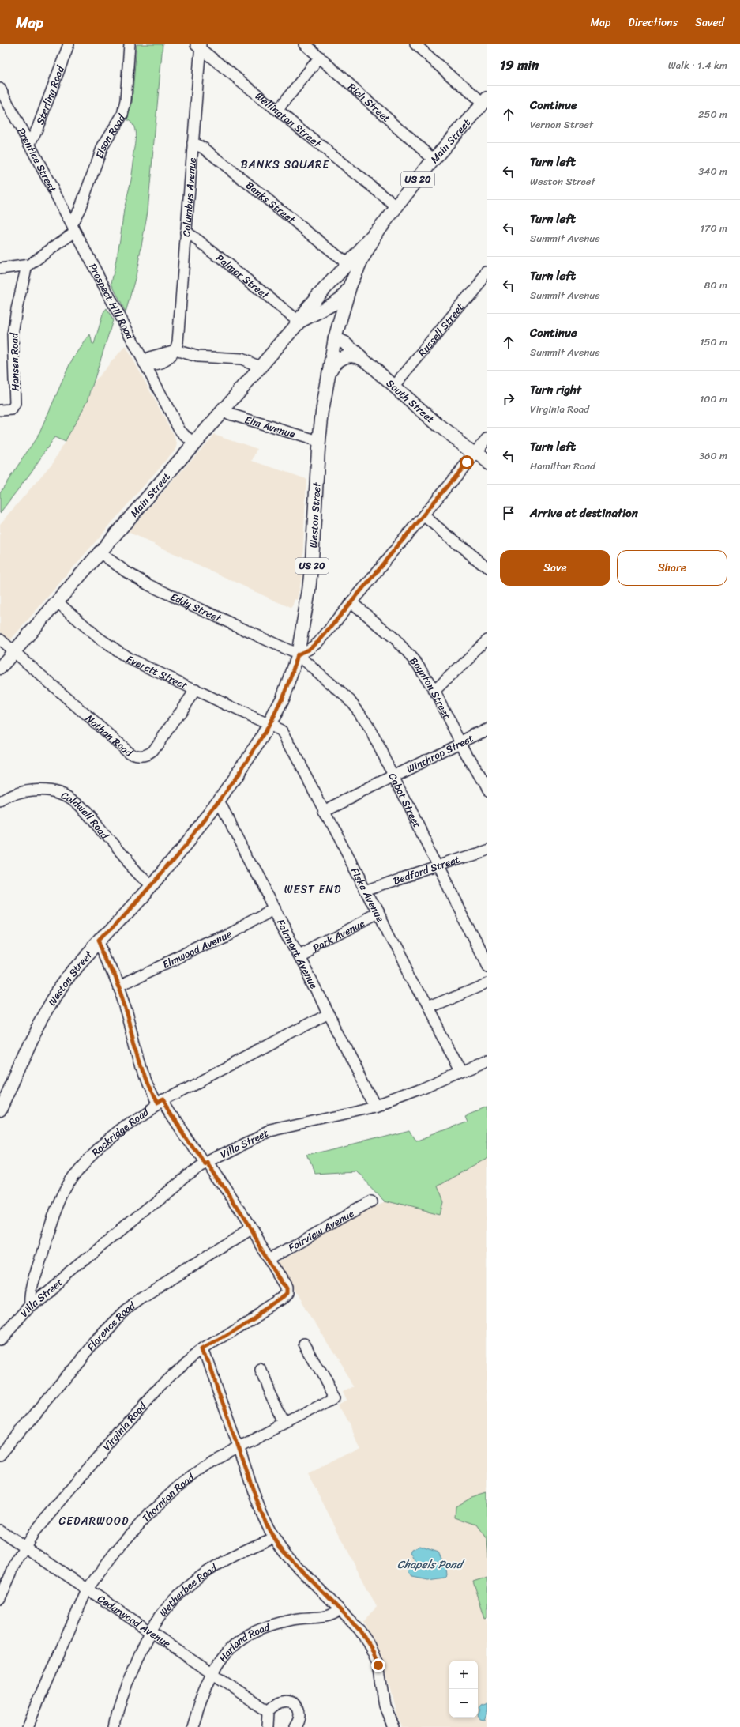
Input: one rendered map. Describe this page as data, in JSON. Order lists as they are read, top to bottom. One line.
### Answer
{"streets":{"main road":["Main Street","US 20","South Street","Weston Street"],"street":["Sterling Road","Rich Street","Wellington Street","Elson Road","Prentice Street","Columbus Avenue","Banks Street","Palmer Street","Prospect Hill Road","Russell Street","Hansen Road","Elm Avenue","Eddy Street","Everett Street","Boynton Street","Nathan Road","Winthrop Street","Cabot Street","Caldwell Road","Bedford Street","Fiske Avenue","Park Avenue","Elmwood Avenue","Fairmont Avenue","Rockridge Road","Villa Street","Fairview Avenue","Florence Road","Virginia Road","Thornton Road","Wetherbee Road","Cedarwood Avenue","Harland Road"]},"crossings":[["Sterling Road","Prentice Street"],["Rich Street","Main Street"],["Wellington Street","Main Street"],["Wellington Street","Columbus Avenue"],["Elson Road","Prentice Street"],["Elson Road","Prospect Hill Road"],["Main Street","Banks Street"],["Main Street","Palmer Street"],["Main Street","Prospect Hill Road"],["Main Street","Elm Avenue"],["Main Street","Weston Street"],["Main Street","Eddy Street"],["Main Street","Everett Street"],["Main Street","Nathan Road"],["Prentice Street","Prospect Hill Road"],["Columbus Avenue","Banks Street"],["Columbus Avenue","Palmer Street"],["Russell Street","South Street"],["South Street","Weston Street"],["Elm Avenue","Weston Street"],["Weston Street","Eddy Street"],["Weston Street","Everett Street"],["Weston Street","Cabot Street"],["Weston Street","Caldwell Road"],["Weston Street","Fiske Avenue"],["Weston Street","Fairmont Avenue"],["Eddy Street","Cabot Street"],["Everett Street","Nathan Road"],["Everett Street","Fiske Avenue"],["Boynton Street","Winthrop Street"],["Winthrop Street","Cabot Street"],["Winthrop Street","Fiske Avenue"],["Cabot Street","Bedford Street"],["Bedford Street","Fiske Avenue"],["Fiske Avenue","Park Avenue"],["Fiske Avenue","Villa Street"],["Park Avenue","Fairmont Avenue"],["Elmwood Avenue","Fairmont Avenue"],["Fairmont Avenue","Rockridge Road"],["Fairmont Avenue","Villa Street"],["Rockridge Road","Villa Street"],["Fairview Avenue","Virginia Road"],["Virginia Road","Cedarwood Avenue"],["Thornton Road","Cedarwood Avenue"],["Wetherbee Road","Cedarwood Avenue"],["Cedarwood Avenue","Harland Road"]],"districts":["BANKS SQUARE","WEST END","CEDARWOOD"],"water":["Chapels Pond"],"page":{"header":"Map","nav":["Map","Directions","Saved"],"heading":["19 min","Walk · 1.4 km"],"list":[["Continue","Vernon Street","250 m"],["Turn left","Weston Street","340 m"],["Turn left","Summit Avenue","170 m"],["Turn left","Summit Avenue","80 m"],["Continue","Summit Avenue","150 m"],["Turn right","Virginia Road","100 m"],["Turn left","Hamilton Road","360 m"],"Arrive at destination"],"buttons":["Save","Share"],"map_buttons":["+","−"]}}
